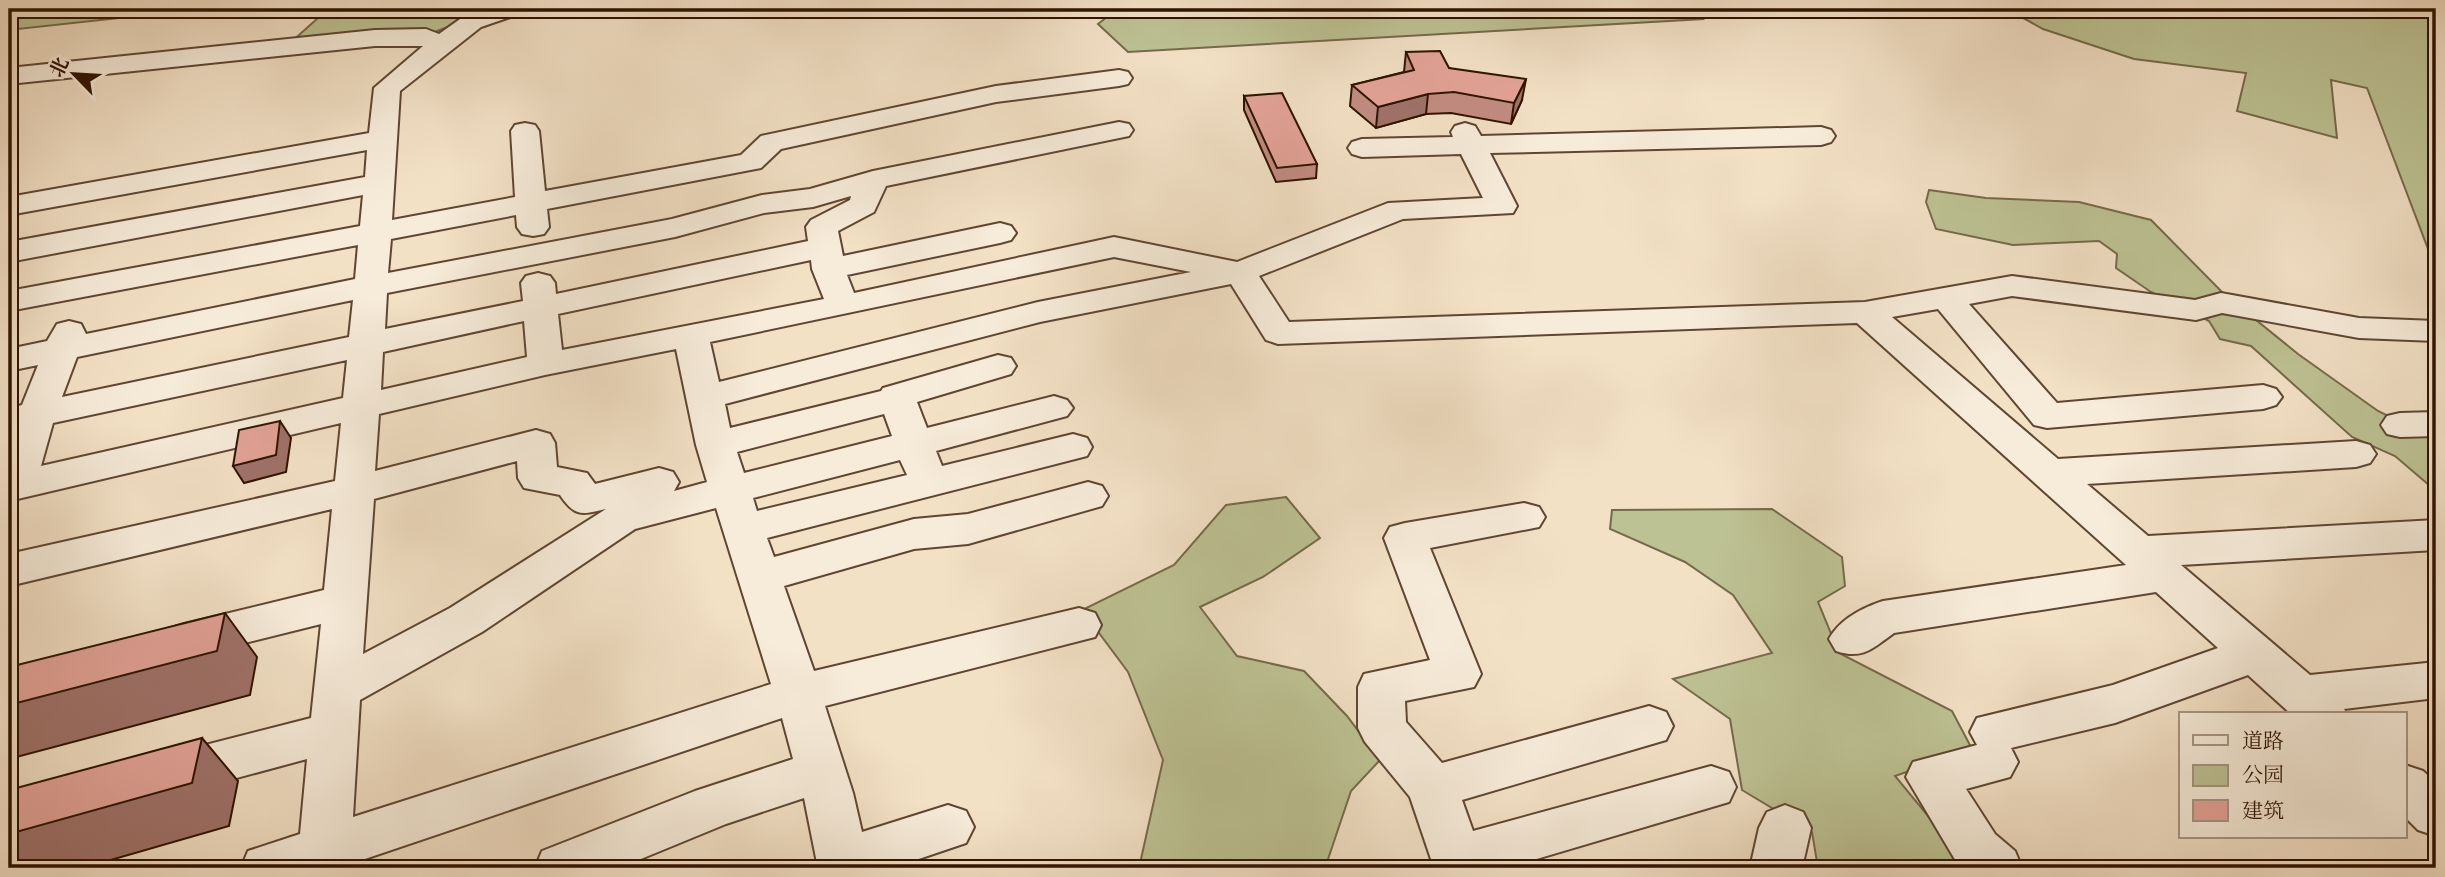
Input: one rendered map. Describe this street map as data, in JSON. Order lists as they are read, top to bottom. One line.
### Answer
{"legend":["道路","公园","建筑"],"north":"top left"}
